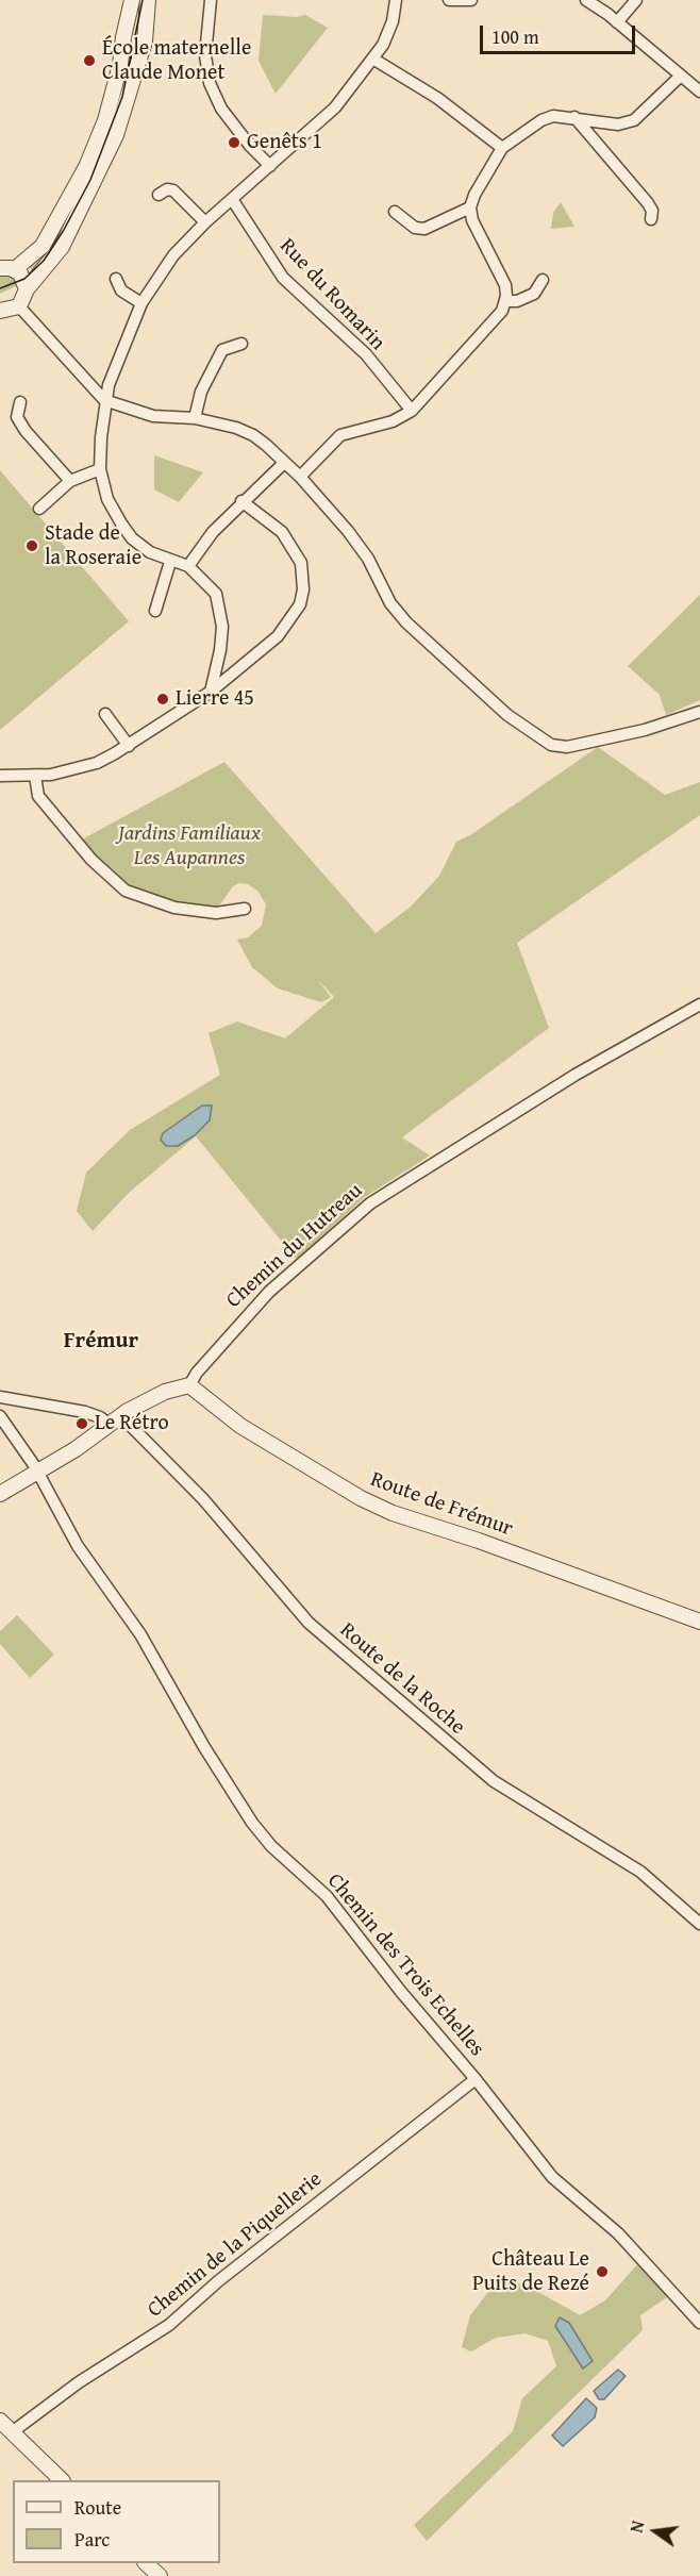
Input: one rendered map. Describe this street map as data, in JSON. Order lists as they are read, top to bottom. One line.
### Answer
{"streets":{"street":["Rue du Romarin","Chemin du Hutreau","Route de Frémur","Route de la Roche","Chemin des Trois Echelles","Chemin de la Piquellerie"]},"crossings":[["Chemin du Hutreau","Route de Frémur"],["Chemin des Trois Echelles","Chemin de la Piquellerie"]],"districts":["Frémur"],"parks":["Jardins Familiaux Les Aupannes"],"places":["École maternelle Claude Monet","Genêts 1","Stade de la Roseraie","Lierre 45","Le Rétro","Château Le Puits de Rezé"],"legend":["Route","Parc"],"scale_bar":"100 m","north":"left"}
